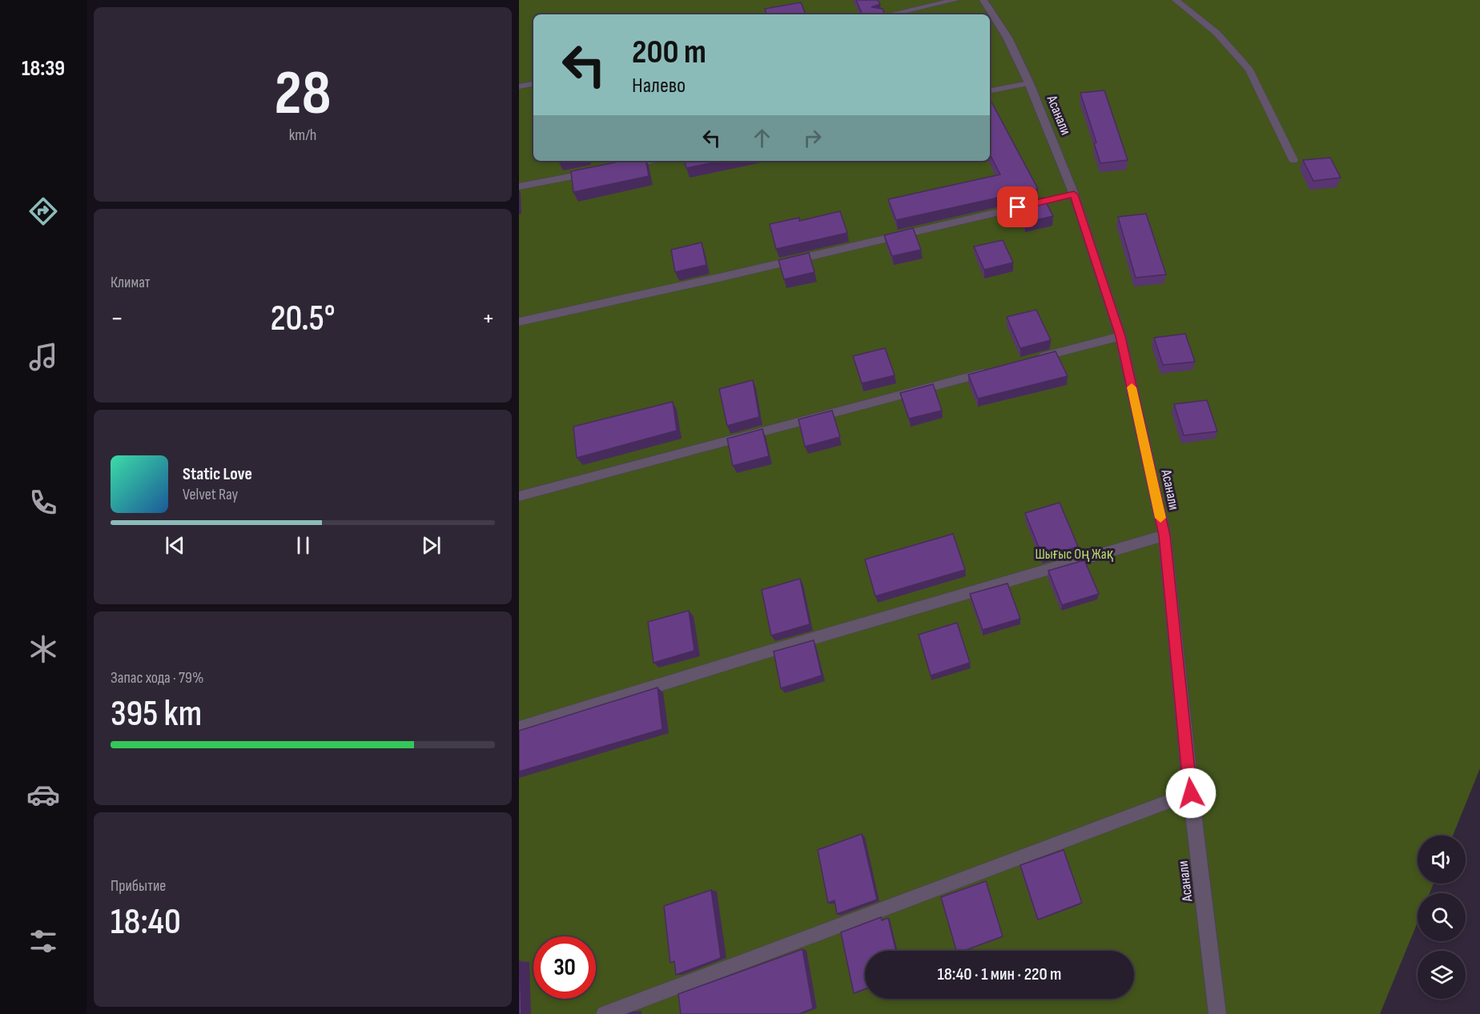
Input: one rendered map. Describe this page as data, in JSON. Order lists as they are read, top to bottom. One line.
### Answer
{"streets":{"street":["Асанали"]},"parks":["Шығыс Оң Жақ"],"page":{"tabs":"18:39","tile":[["28","km/h"],"Климат",["Запас хода · 79%","395 km"],["Прибытие","18:40"]],"turn":["200 m","Налево"],"heat":["−","20.5°","+"],"song":["Static Love","Velvet Ray"],"limit":"30","trip":"18:40 · 1 мин · 220 m"}}
